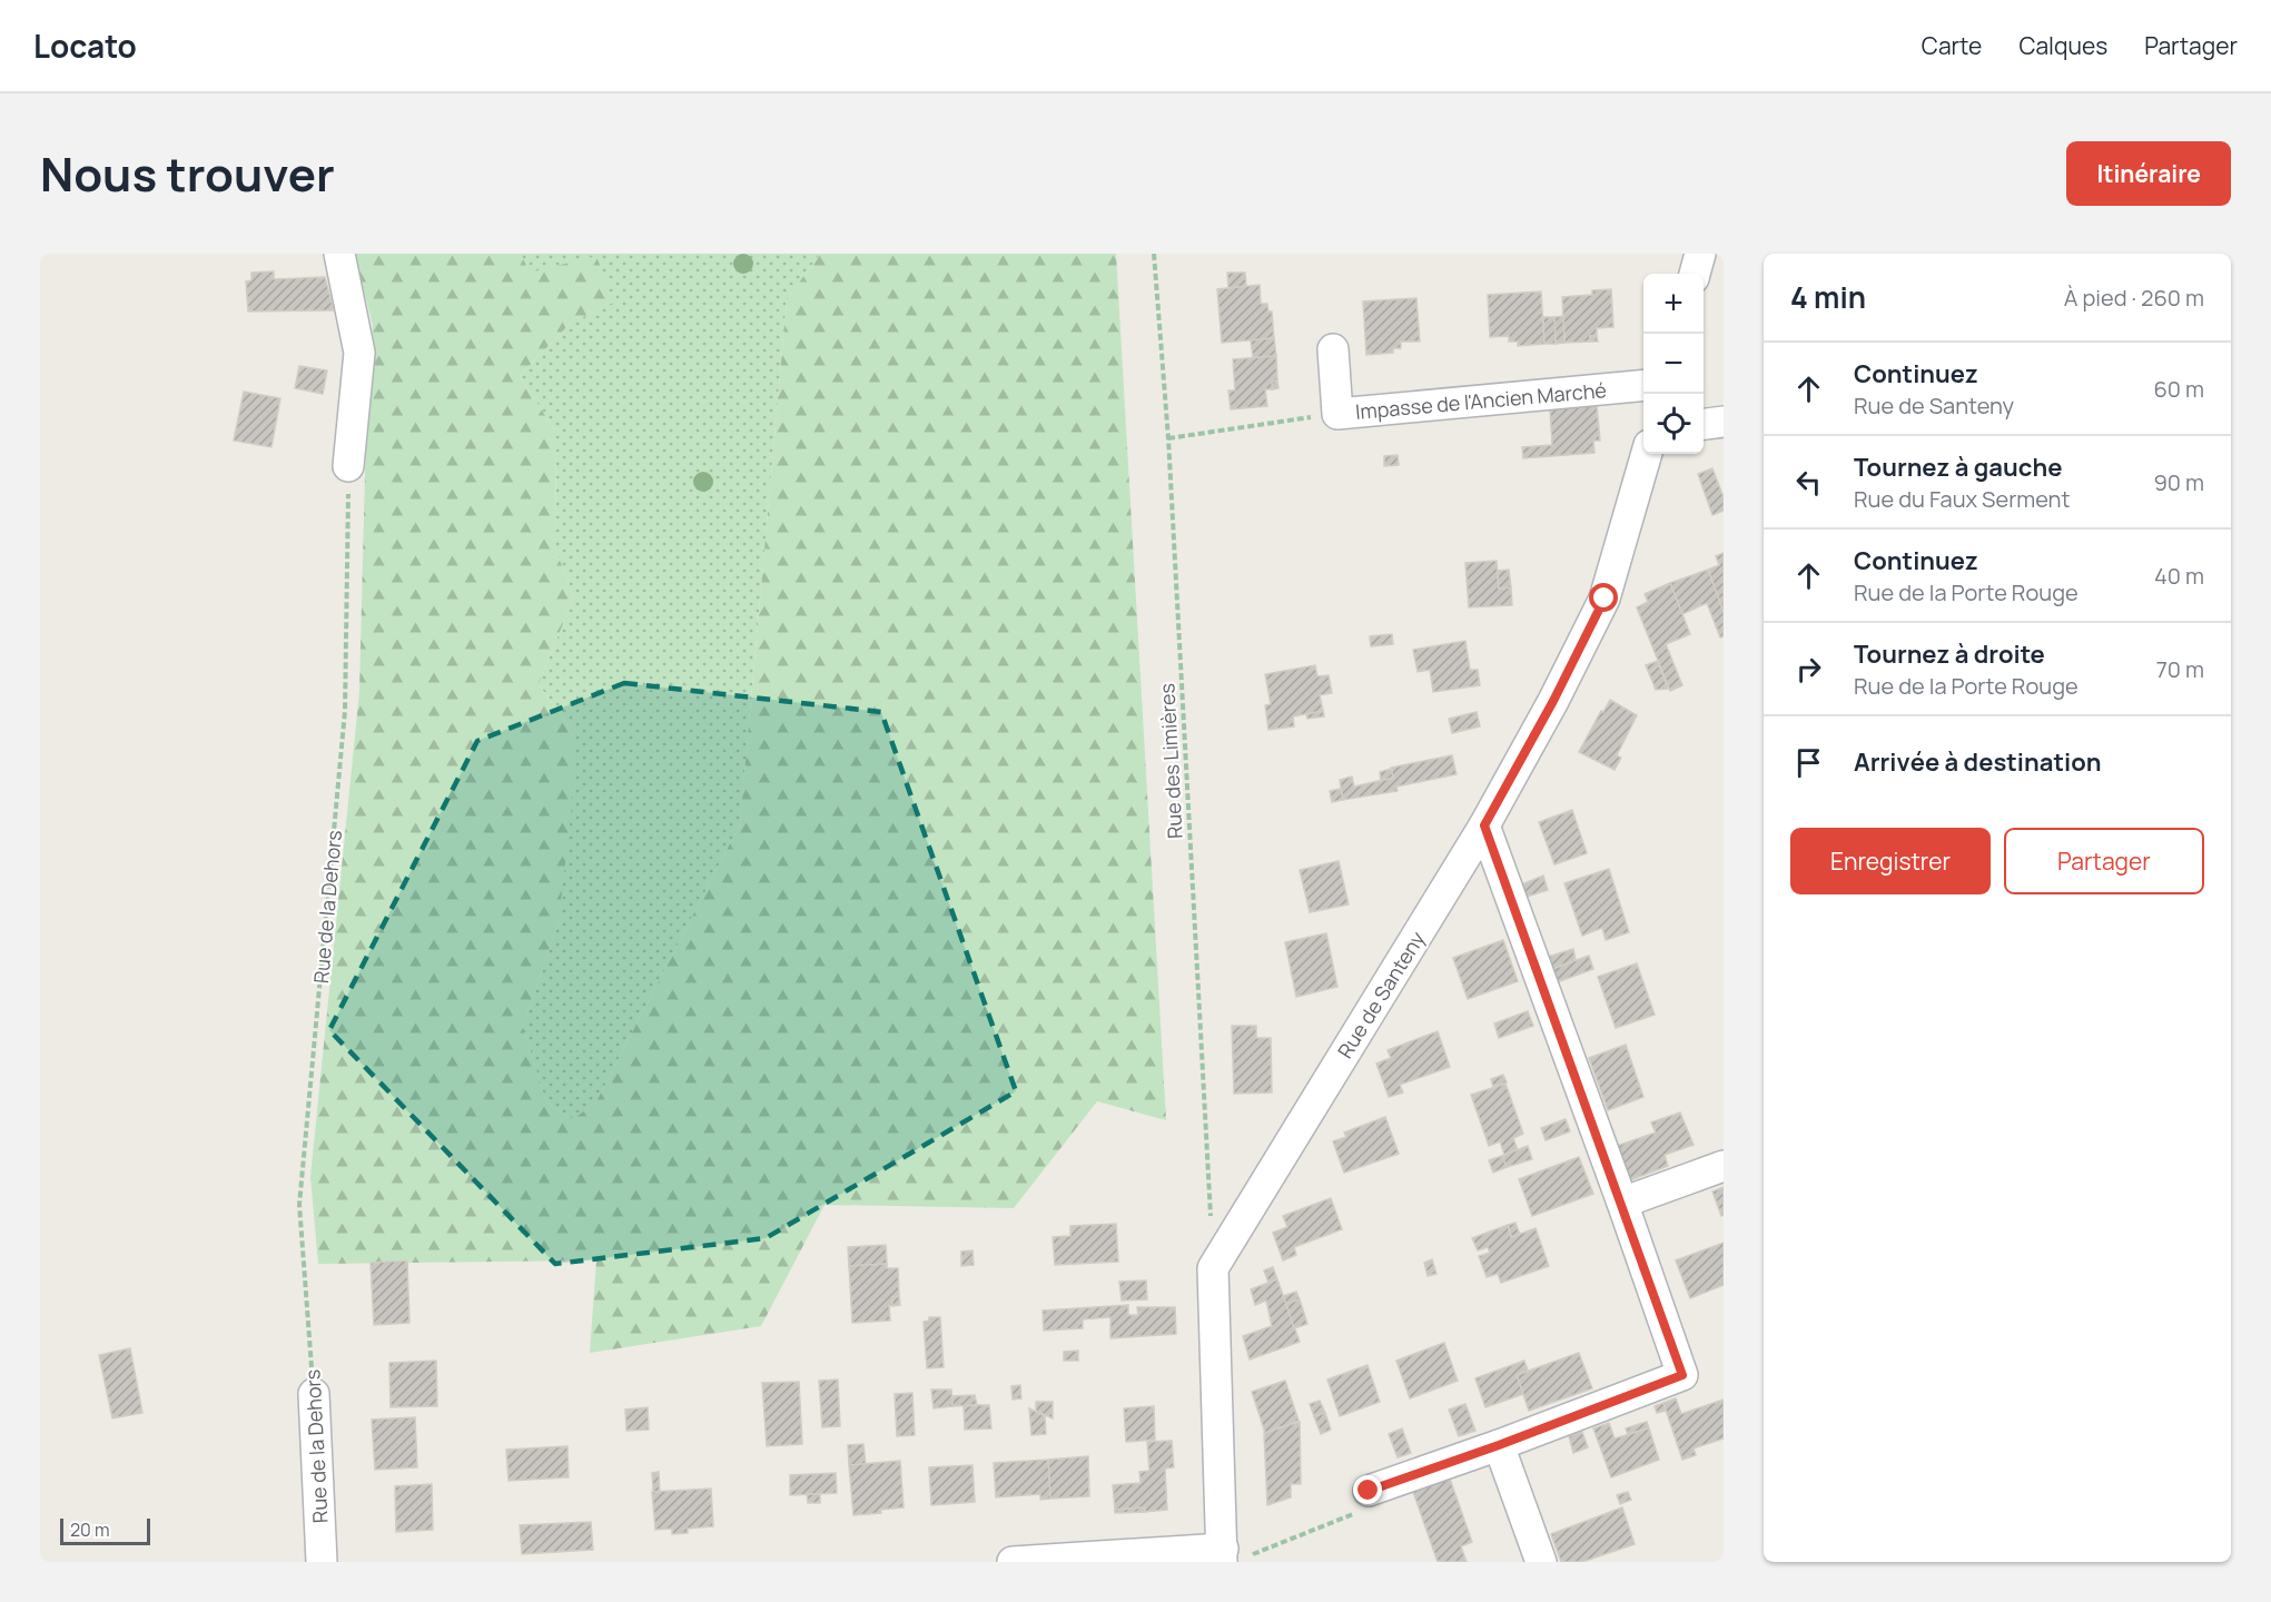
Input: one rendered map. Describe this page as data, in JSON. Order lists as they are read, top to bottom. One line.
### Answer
{"streets":{"street":["Impasse de l'Ancien Marché","Rue de la Dehors","Rue de Santeny"],"path":["Rue des Limières"]},"crossings":[["Rue des Limières","Rue de Santeny"]],"scale_bar":"20 m","page":{"header":"Locato","nav":["Carte","Calques","Partager"],"title":"Nous trouver","buttons":["Itinéraire",["Enregistrer","Partager"]],"heading":["4 min","À pied · 260 m"],"map_buttons":["+","−"],"list":[["Continuez","Rue de Santeny","60 m"],["Tournez à gauche","Rue du Faux Serment","90 m"],["Continuez","Rue de la Porte Rouge","40 m"],["Tournez à droite","Rue de la Porte Rouge","70 m"],"Arrivée à destination"],"scale":"20 m"}}
